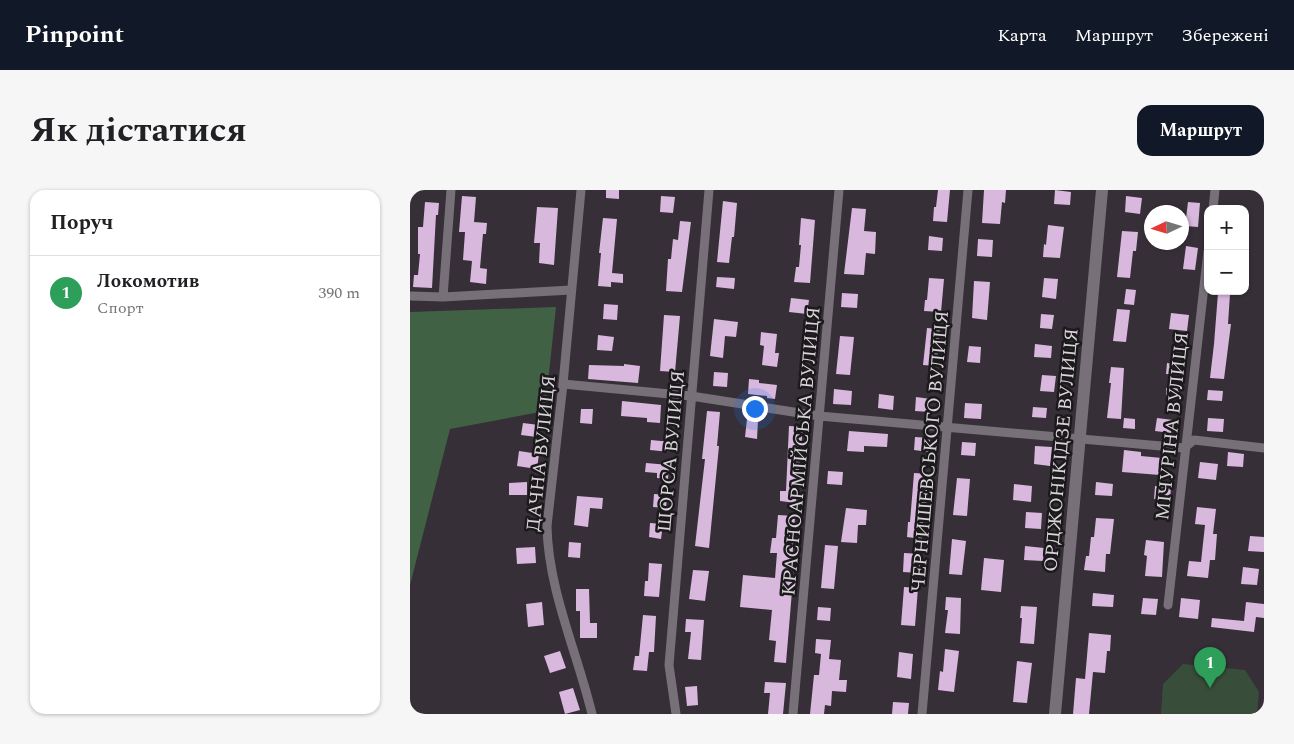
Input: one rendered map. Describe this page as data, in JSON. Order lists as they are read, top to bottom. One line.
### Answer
{"streets":{"main road":["ОРДЖОНІКІДЗЕ ВУЛИЦЯ"],"street":["МІЧУРІНА ВУЛИЦЯ","ЩОРСА ВУЛИЦЯ","КРАСНОАРМІЙСЬКА ВУЛИЦЯ","ЧЕРНИШЕВСЬКОГО ВУЛИЦЯ","ДАЧНА ВУЛИЦЯ"]},"north":"left","page":{"header":"Pinpoint","nav":["Карта","Маршрут","Збережені"],"title":"Як дістатися","buttons":"Маршрут","heading":"Поруч","map_buttons":["+","−"],"list":[{"mark":"1","name":"Локомотив","note":"Спорт","value":"390 m"}],"pins":"1"}}
